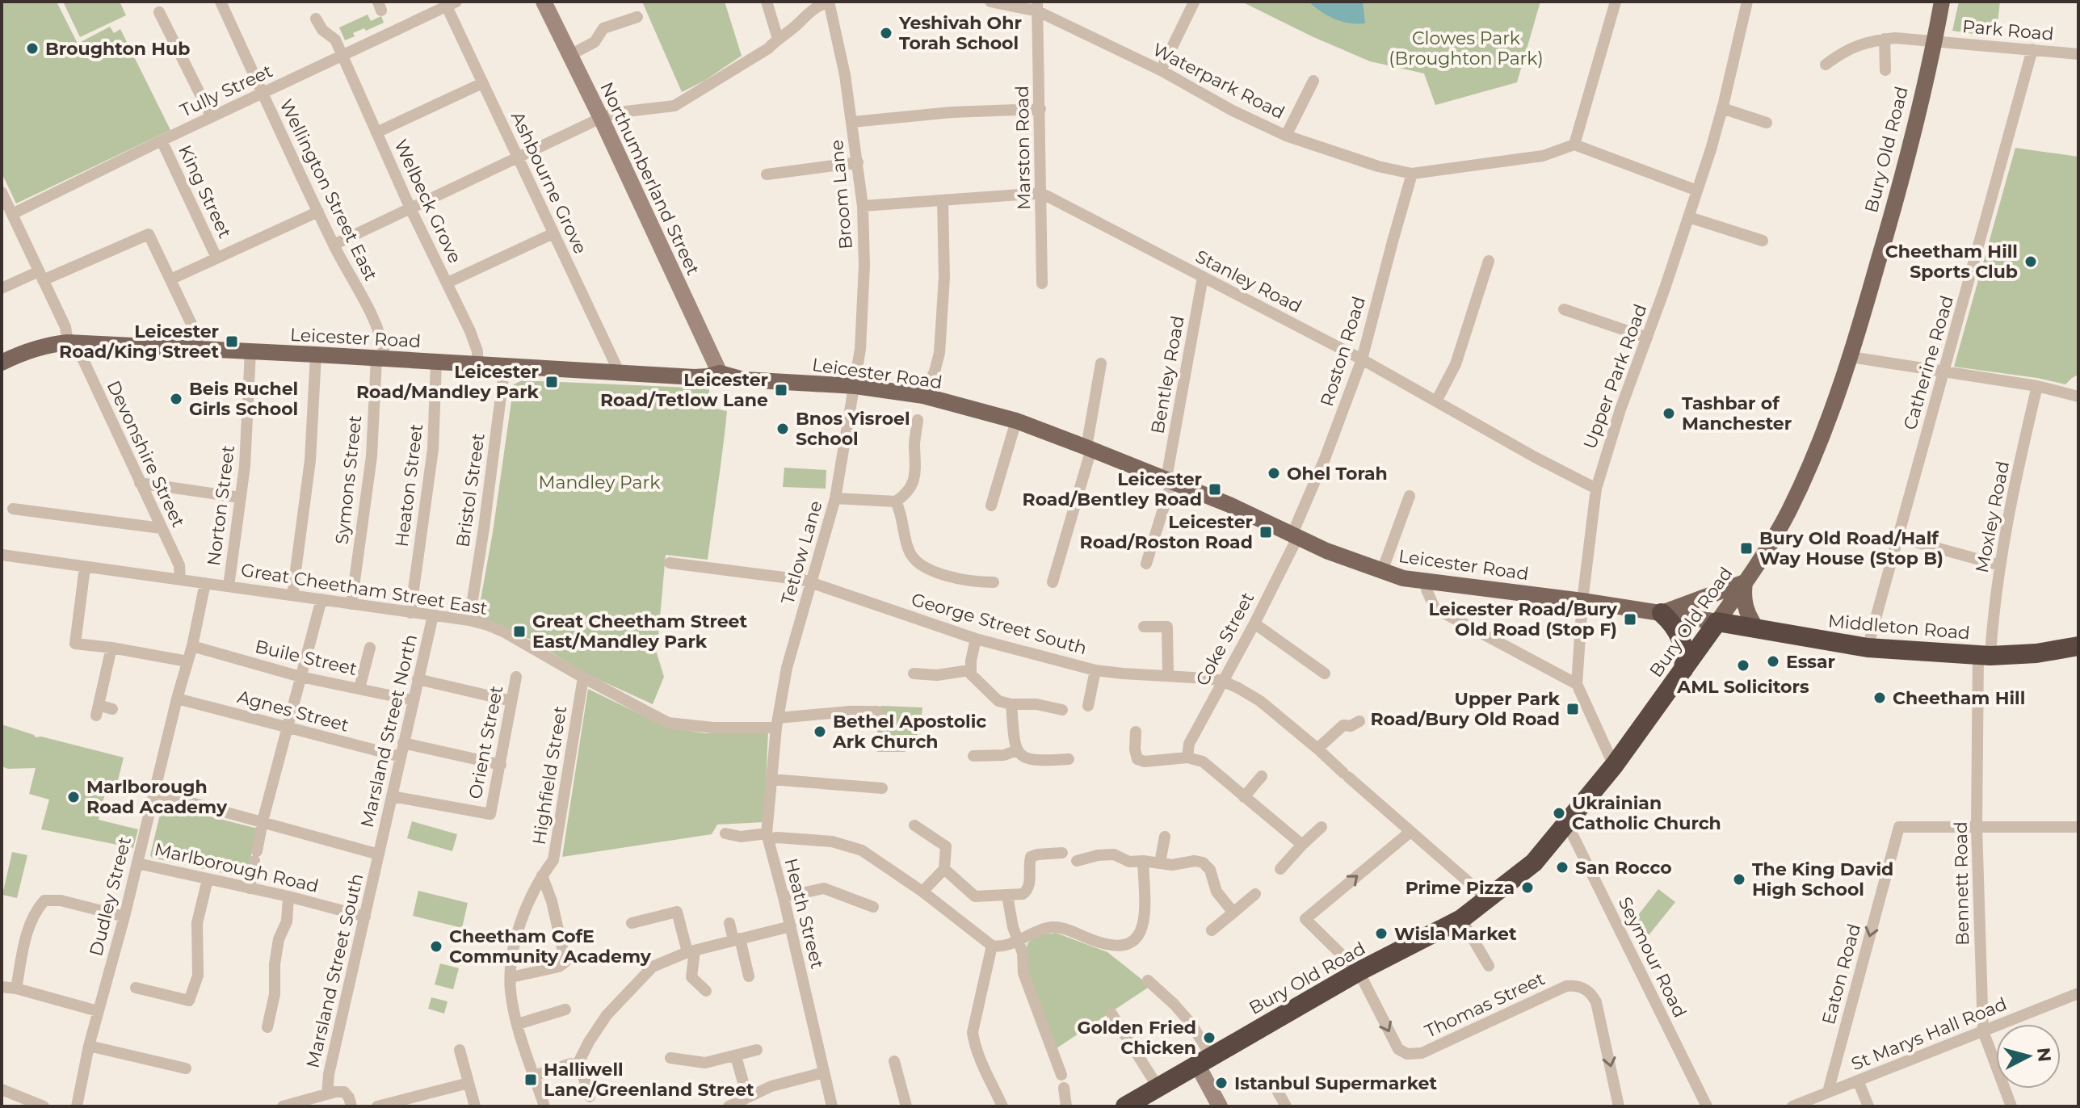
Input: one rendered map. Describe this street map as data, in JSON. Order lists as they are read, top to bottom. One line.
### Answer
{"streets":{"highway":["Bury Old Road","Middleton Road"],"main road":["Leicester Road"],"street":["Park Road","Waterpark Road","Tully Street","Marston Road","Northumberland Street","Ashbourne Grove","Wellington Street East","King Street","Broom Lane","Welbeck Grove","Stanley Road","Roston Road","Catherine Road","Bentley Road","Upper Park Road","Devonshire Street","Symons Street","Heaton Street","Bristol Street","Norton Street","Moxley Road","Tetlow Lane","Great Cheetham Street East","George Street South","Coke Street","Buile Street","Agnes Street","Marsland Street North","Orient Street","Highfield Street","Marlborough Road","Bennett Road","Dudley Street","Heath Street","Seymour Road","Marsland Street South","Eaton Road","Thomas Street","St Marys Hall Road"]},"crossings":[["Park Road","Bury Old Road"],["Park Road","Catherine Road"],["Waterpark Road","Marston Road"],["Waterpark Road","Roston Road"],["Tully Street","Ashbourne Grove"],["Tully Street","Wellington Street East"],["Tully Street","King Street"],["Tully Street","Welbeck Grove"],["Tully Street","Devonshire Street"],["Marston Road","Stanley Road"],["Bury Old Road","Leicester Road"],["Bury Old Road","Upper Park Road"],["Bury Old Road","George Street South"],["Bury Old Road","Middleton Road"],["Bury Old Road","Seymour Road"],["Bury Old Road","Thomas Street"],["Northumberland Street","Leicester Road"],["Ashbourne Grove","Leicester Road"],["Wellington Street East","Leicester Road"],["Wellington Street East","Symons Street"],["Broom Lane","Leicester Road"],["Broom Lane","Tetlow Lane"],["Welbeck Grove","Leicester Road"],["Stanley Road","Roston Road"],["Stanley Road","Bentley Road"],["Stanley Road","Upper Park Road"],["Leicester Road","Roston Road"],["Leicester Road","Bentley Road"],["Leicester Road","Upper Park Road"],["Leicester Road","Devonshire Street"],["Leicester Road","Symons Street"],["Leicester Road","Heaton Street"],["Leicester Road","Bristol Street"],["Leicester Road","Norton Street"],["Leicester Road","Tetlow Lane"],["Leicester Road","Middleton Road"],["Leicester Road","Coke Street"],["Roston Road","Coke Street"],["Catherine Road","Middleton Road"],["Devonshire Street","Great Cheetham Street East"],["Symons Street","Great Cheetham Street East"],["Heaton Street","Great Cheetham Street East"],["Bristol Street","Great Cheetham Street East"],["Norton Street","Great Cheetham Street East"],["Moxley Road","Middleton Road"],["Moxley Road","Bennett Road"],["Tetlow Lane","Great Cheetham Street East"],["Tetlow Lane","George Street South"],["Tetlow Lane","Heath Street"],["Great Cheetham Street East","Marsland Street North"],["Great Cheetham Street East","Highfield Street"],["Great Cheetham Street East","Dudley Street"],["Great Cheetham Street East","Heath Street"],["George Street South","Coke Street"],["George Street South","Thomas Street"],["Middleton Road","Bennett Road"],["Buile Street","Marsland Street North"],["Buile Street","Dudley Street"],["Agnes Street","Marsland Street North"],["Agnes Street","Dudley Street"],["Marsland Street North","Orient Street"],["Marsland Street North","Marsland Street South"],["Marlborough Road","Dudley Street"],["Marlborough Road","Marsland Street South"],["Bennett Road","Eaton Road"],["Bennett Road","St Marys Hall Road"],["Eaton Road","St Marys Hall Road"]],"one_way":["Eaton Road"],"parks":["Clowes Park (Broughton Park)","Mandley Park"],"places":{"other":["Yeshivah Ohr Torah School","Broughton Hub","Cheetham Hill Sports Club","Beis Ruchel Girls School","Tashbar of Manchester","Bnos Yisroel School","Ohel Torah","Essar","AML Solicitors","Cheetham Hill","Bethel Apostolic Ark Church","Marlborough Road Academy","Ukrainian Catholic Church","San Rocco","The King David High School","Prime Pizza","Wisla Market","Cheetham CofE Community Academy","Golden Fried Chicken","Istanbul Supermarket"],"transit":["Leicester Road/King Street","Leicester Road/Mandley Park","Leicester Road/Tetlow Lane","Leicester Road/Bentley Road","Leicester Road/Roston Road","Bury Old Road/Half Way House (Stop B)","Leicester Road/Bury Old Road (Stop F)","Great Cheetham Street East/Mandley Park","Upper Park Road/Bury Old Road","Halliwell Lane/Greenland Street"]},"north":"right"}
